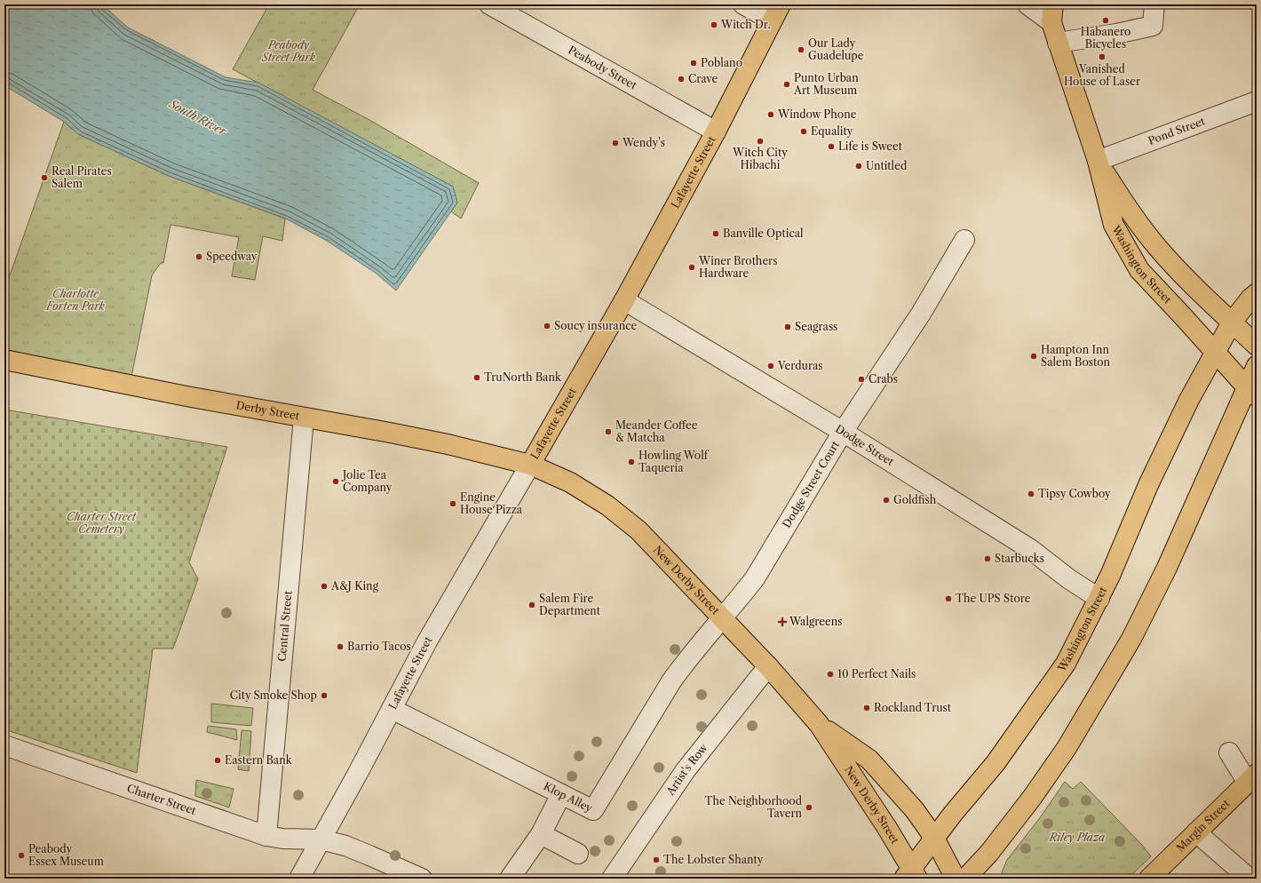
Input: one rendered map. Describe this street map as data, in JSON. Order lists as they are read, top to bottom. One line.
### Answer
{"streets":{"main road":["Lafayette Street","Washington Street","Derby Street","New Derby Street","Margin Street"],"street":["Peabody Street","Pond Street","Dodge Street","Dodge Street Court","Central Street","Artist's Row","Klop Alley","Charter Street"]},"crossings":[["Peabody Street","Lafayette Street"],["Pond Street","Washington Street"],["Lafayette Street","Derby Street"],["Lafayette Street","Dodge Street"],["Lafayette Street","New Derby Street"],["Lafayette Street","Klop Alley"],["Lafayette Street","Charter Street"],["Washington Street","Dodge Street"],["Washington Street","New Derby Street"],["Derby Street","New Derby Street"],["Derby Street","Central Street"],["Dodge Street","Dodge Street Court"],["Dodge Street Court","New Derby Street"],["Dodge Street Court","Klop Alley"],["New Derby Street","Artist's Row"],["New Derby Street","Klop Alley"],["Central Street","Charter Street"]],"water":["South River"],"parks":["Peabody Street Park","Charlotte Forten Park","Charter Street Cemetery","Riley Plaza"],"places":{"other":["Habanero Bicycles","Witch Dr.","Our Lady Guadelupe","Vanished House of Laser","Poblano","Crave","Punto Urban Art Museum","Window Phone","Equality","Witch City Hibachi","Wendy's","Life is Sweet","Untitled","Real Pirates Salem","Banville Optical","Speedway","Winer Brothers Hardware","Soucy insurance","Seagrass","Hampton Inn Salem Boston","Verduras","TruNorth Bank","Crabs","Meander Coffee & Matcha","Howling Wolf Taqueria","Jolie Tea Company","Tipsy Cowboy","Goldfish","Engine House Pizza","Starbucks","A&J King","The UPS Store","Salem Fire Department","Barrio Tacos","10 Perfect Nails","City Smoke Shop","Rockland Trust","Eastern Bank","The Neighborhood Tavern","Peabody Essex Museum","The Lobster Shanty"],"health":["Walgreens"]}}
